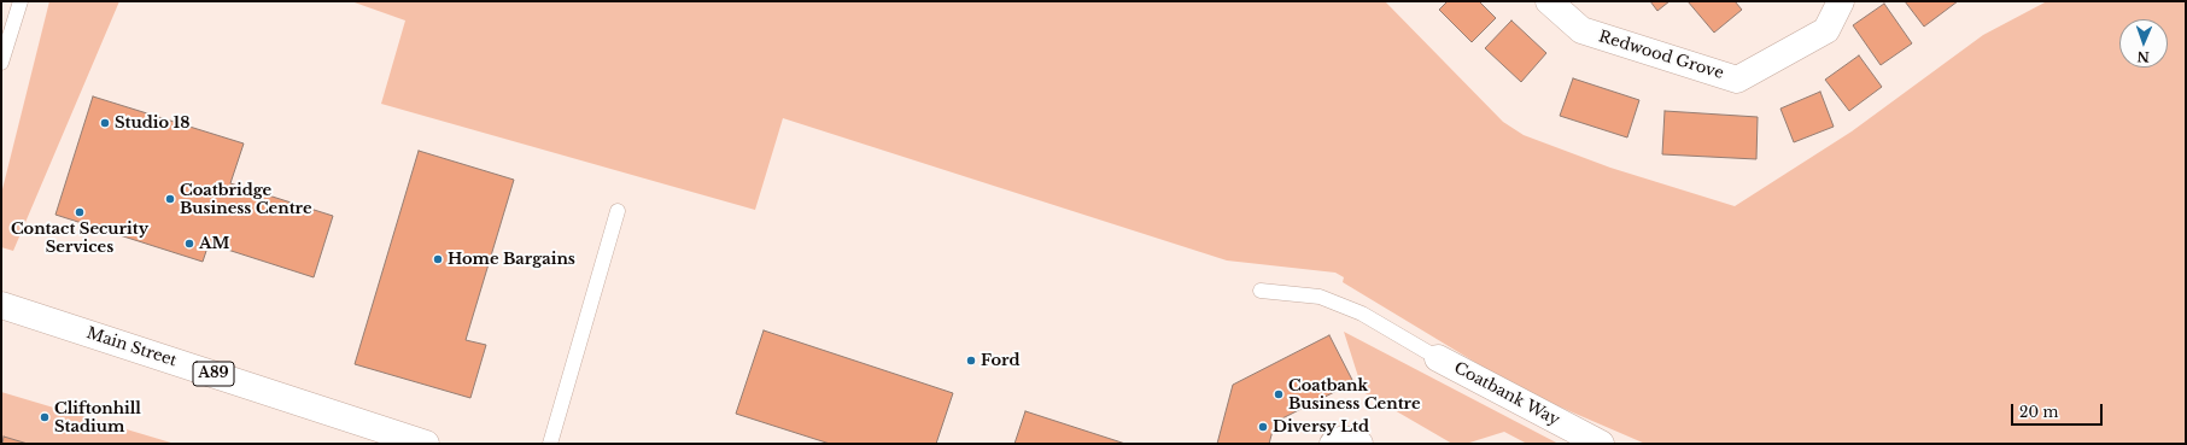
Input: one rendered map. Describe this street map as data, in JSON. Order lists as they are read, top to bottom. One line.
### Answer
{"streets":{"street":["Redwood Grove","Main Street","A89","Coatbank Way"]},"places":["Studio 18","Coatbridge Business Centre","Contact Security Services","AM","Home Bargains","Ford","Coatbank Business Centre","Cliftonhill Stadium","Diversy Ltd"],"scale_bar":"20 m","north":"bottom"}
